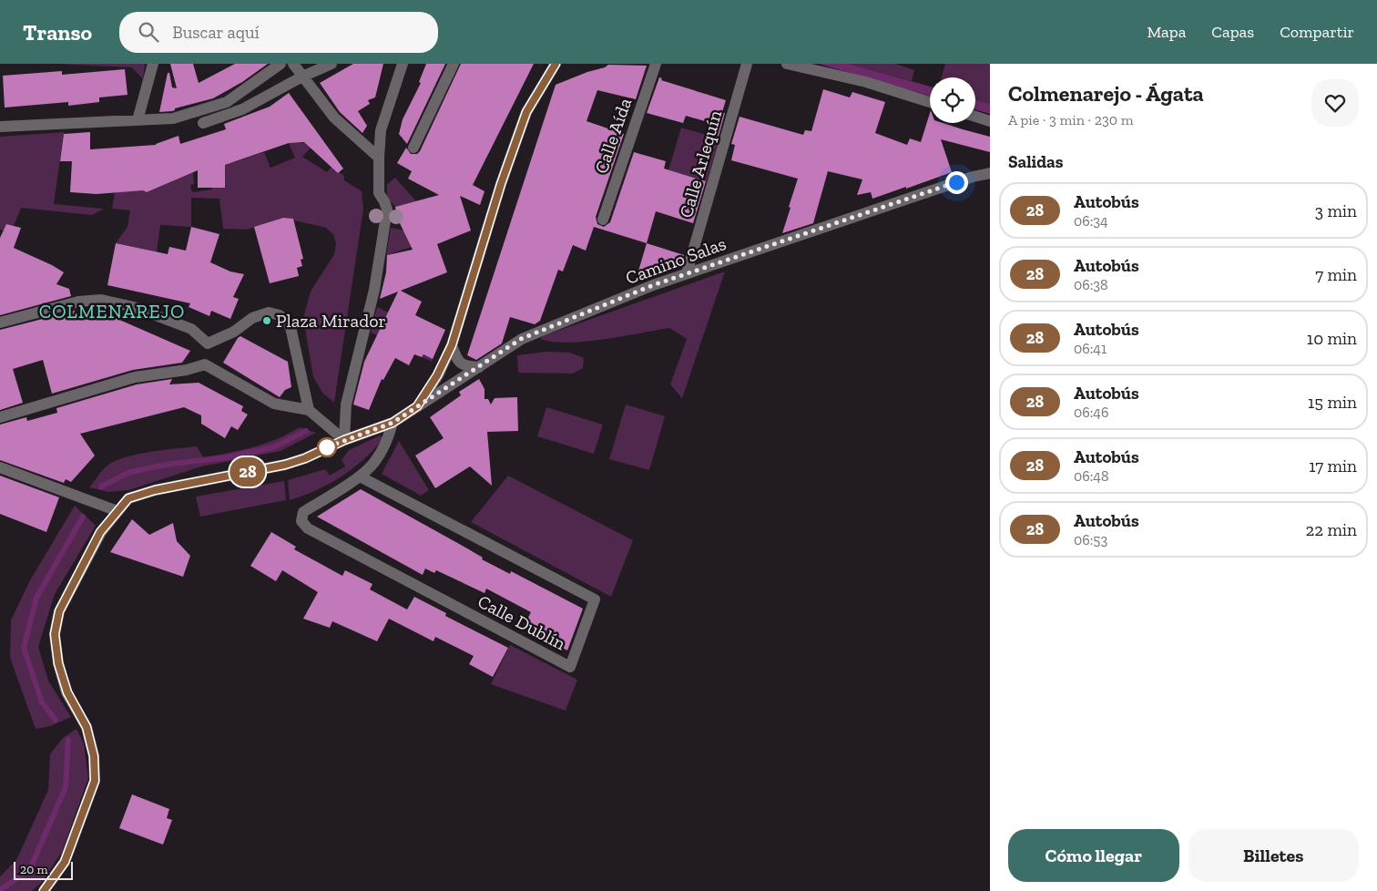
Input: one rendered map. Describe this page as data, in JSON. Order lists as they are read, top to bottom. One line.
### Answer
{"streets":{"street":["Calle Aída","Calle Arlequín","Camino Salas","Calle Dublín"]},"crossings":[["Calle Arlequín","Camino Salas"],["Camino Salas","Calle Dublín"]],"districts":["COLMENAREJO"],"places":["Plaza Mirador"],"lines":["bus line 28"],"scale_bar":"20 m","page":{"header":"Transo","search":"Buscar aquí","nav":["Mapa","Capas","Compartir"],"on_map":"28","heading":[["Colmenarejo - Ágata","A pie · 3 min · 230 m"],"Salidas"],"list":[{"mark":"28","name":"Autobús","note":"06:34","value":"3 min"},{"mark":"28","name":"Autobús","note":"06:38","value":"7 min"},{"mark":"28","name":"Autobús","note":"06:41","value":"10 min"},{"mark":"28","name":"Autobús","note":"06:46","value":"15 min"},{"mark":"28","name":"Autobús","note":"06:48","value":"17 min"},{"mark":"28","name":"Autobús","note":"06:53","value":"22 min"}],"buttons":["Cómo llegar","Billetes"],"scale":"20 m"}}
